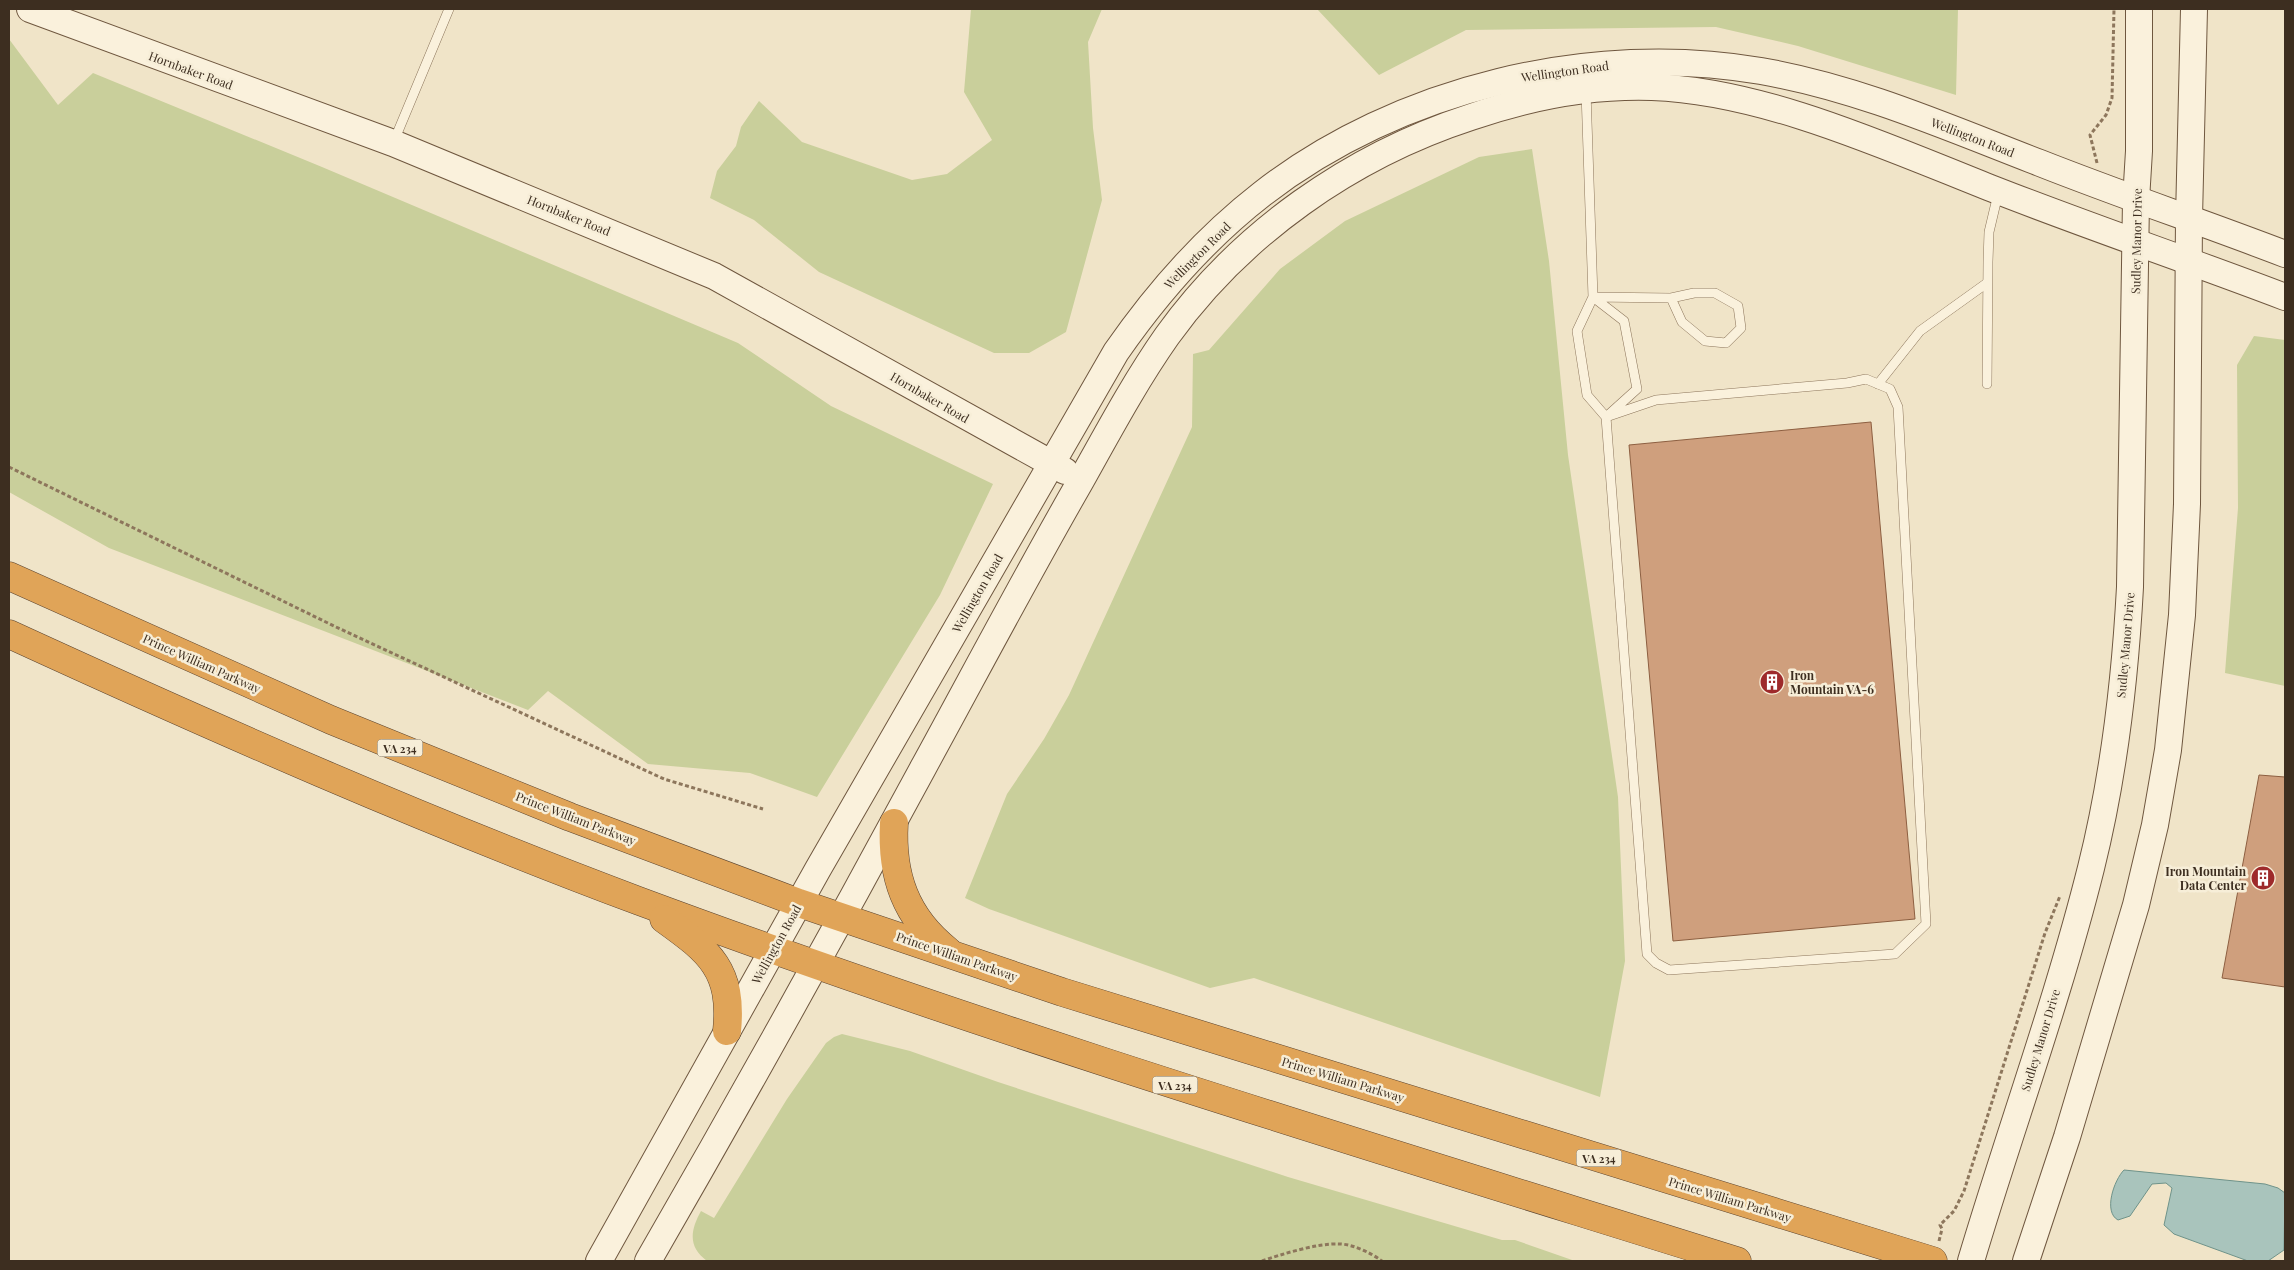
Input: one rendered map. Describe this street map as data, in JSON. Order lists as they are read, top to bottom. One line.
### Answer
{"streets":{"highway":["Prince William Parkway","VA 234"],"main road":["Hornbaker Road","Wellington Road","Sudley Manor Drive"]},"crossings":[["Hornbaker Road","Wellington Road"],["Wellington Road","Sudley Manor Drive"],["Wellington Road","Prince William Parkway"],["Wellington Road","VA 234"]],"places":{"building":["Iron Mountain VA-6","Iron Mountain Data Center"]}}
